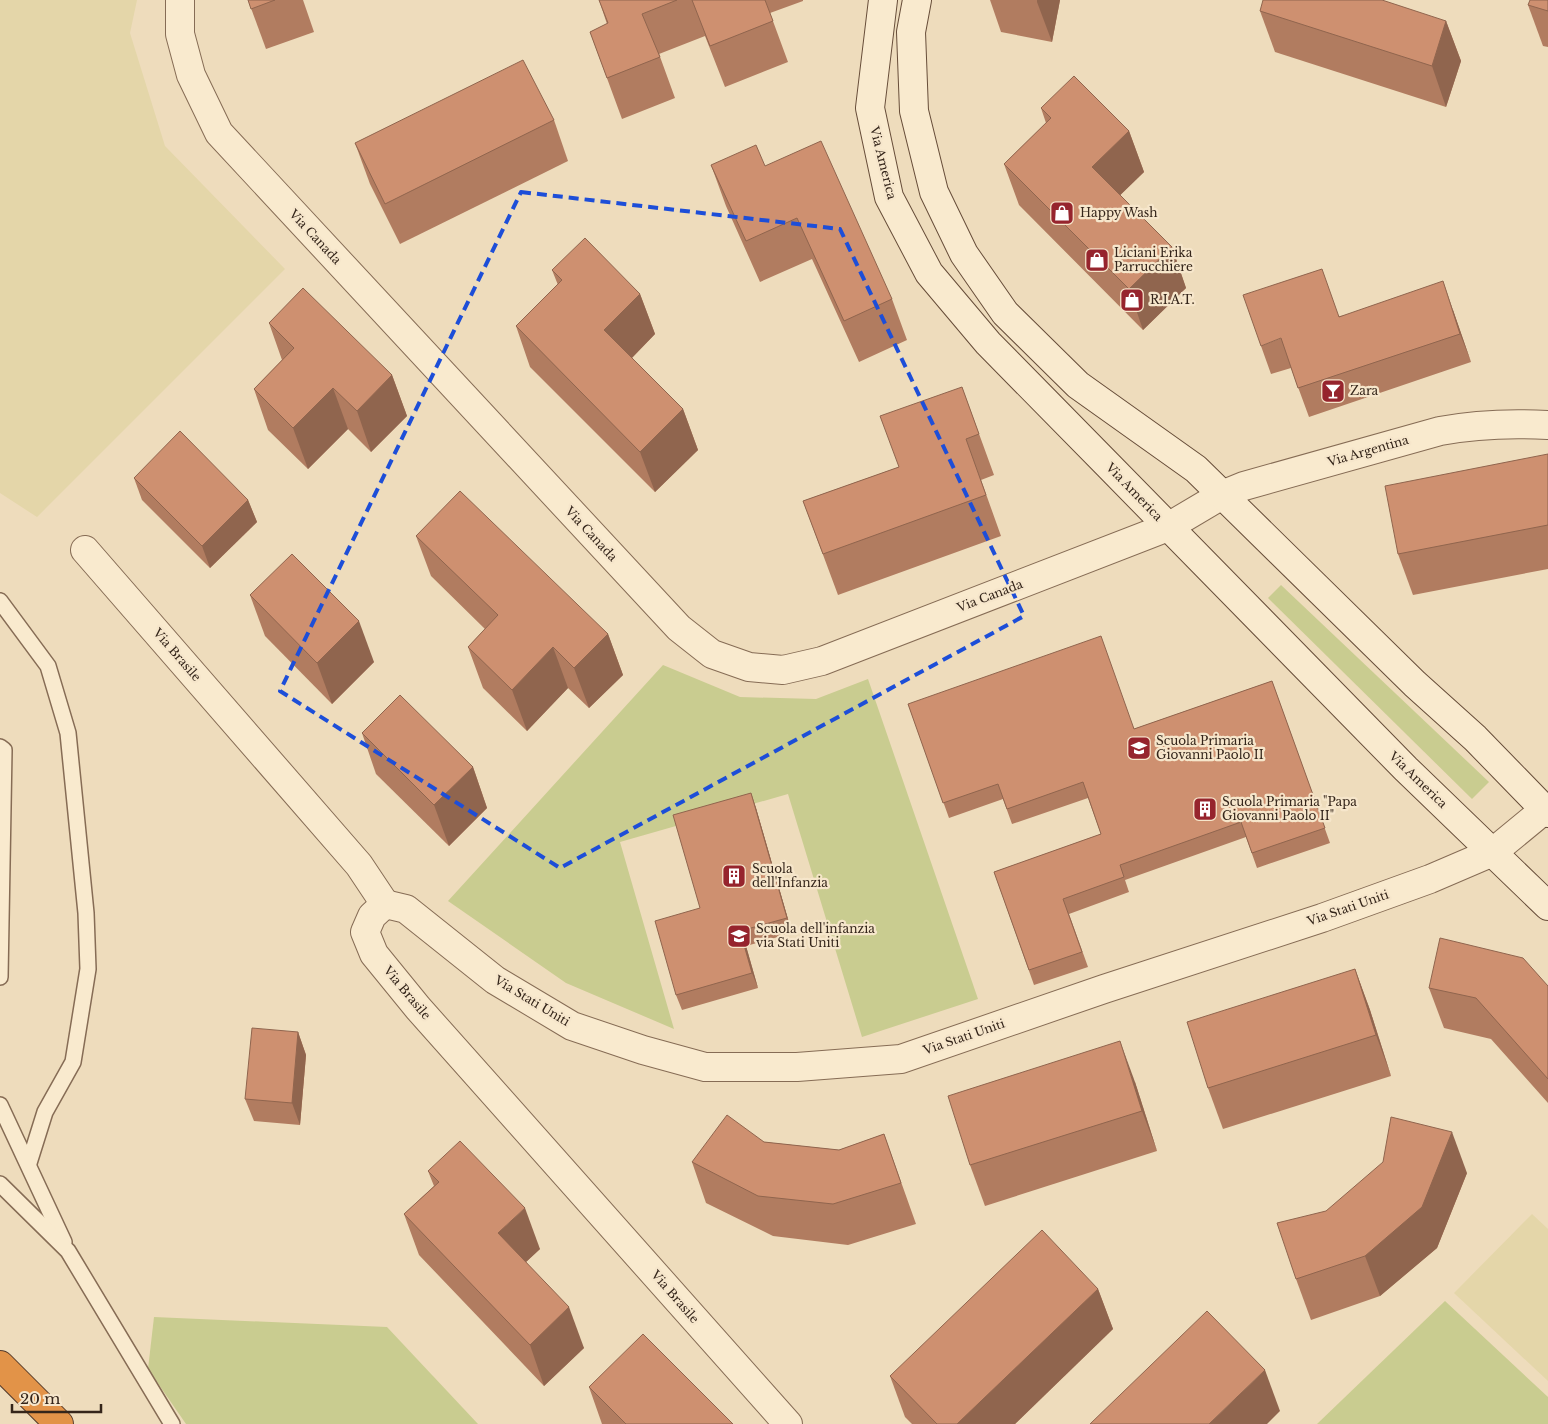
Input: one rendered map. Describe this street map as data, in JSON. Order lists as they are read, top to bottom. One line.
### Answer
{"streets":{"street":["Via America","Via Canada","Via Argentina","Via Brasile","Via Stati Uniti"]},"crossings":[["Via America","Via Canada"],["Via America","Via Stati Uniti"],["Via Canada","Via Argentina"],["Via Brasile","Via Stati Uniti"]],"places":{"shop":["Happy Wash","Liciani Erika Parrucchiere","R.I.A.T."],"bar":["Zara"],"school or university":["Scuola Primaria Giovanni Paolo II","Scuola dell'infanzia via Stati Uniti"],"building":["Scuola Primaria \"Papa Giovanni Paolo II\"","Scuola dell'Infanzia"]},"scale_bar":"20 m"}
